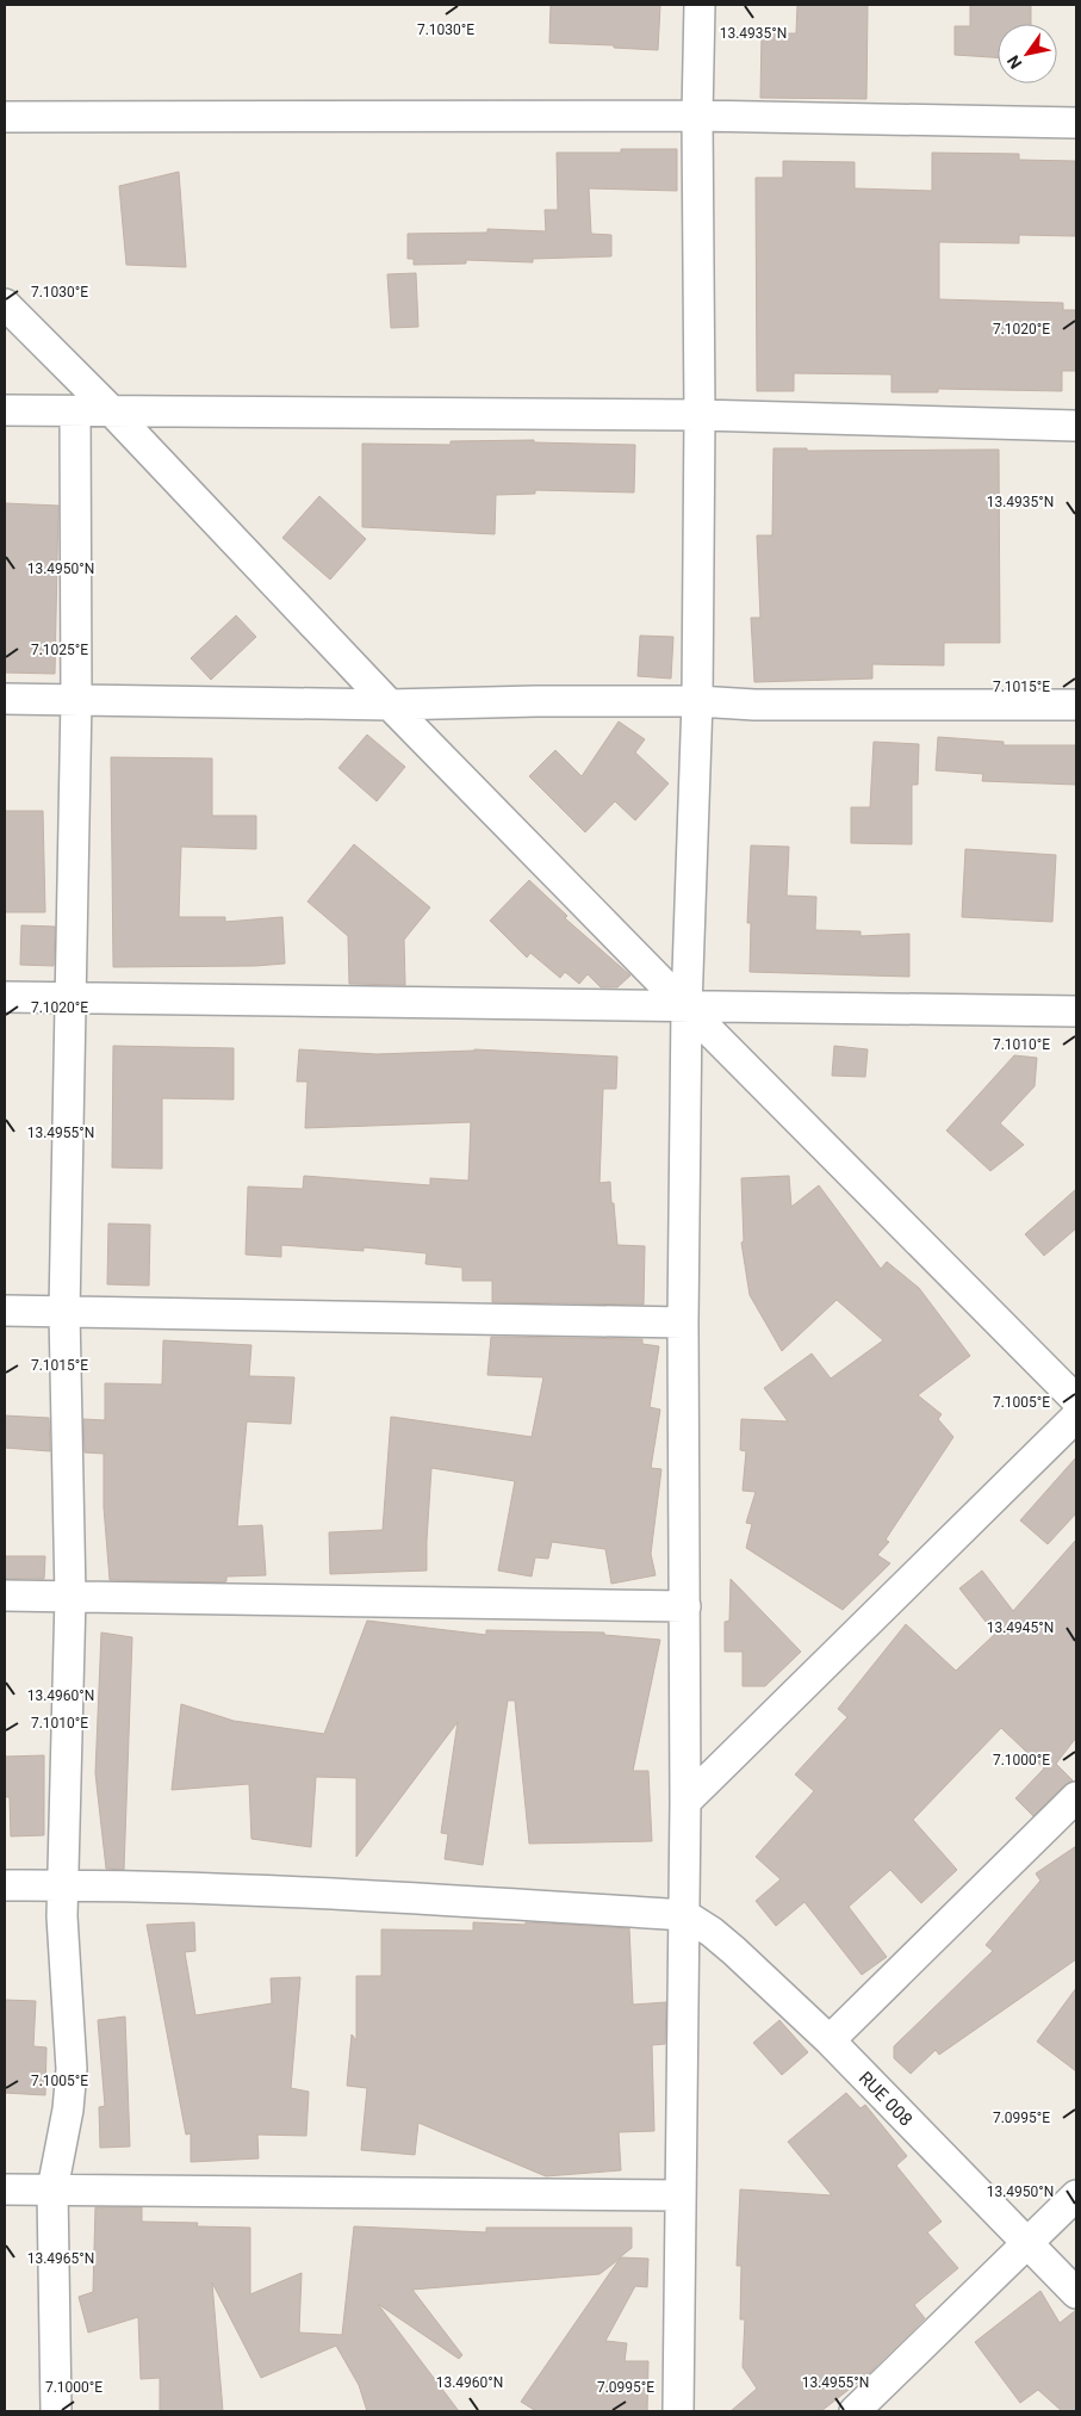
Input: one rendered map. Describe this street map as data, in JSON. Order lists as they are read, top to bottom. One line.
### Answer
{"streets":{"street":["RUE 008"]},"north":"bottom left","coordinates":["7.1030°E","13.4935°N","7.1020°E","13.4950°N","7.1025°E","7.1015°E","7.1010°E","13.4955°N","7.1005°E","13.4945°N","13.4960°N","7.1000°E","7.0995°E","13.4965°N"]}
